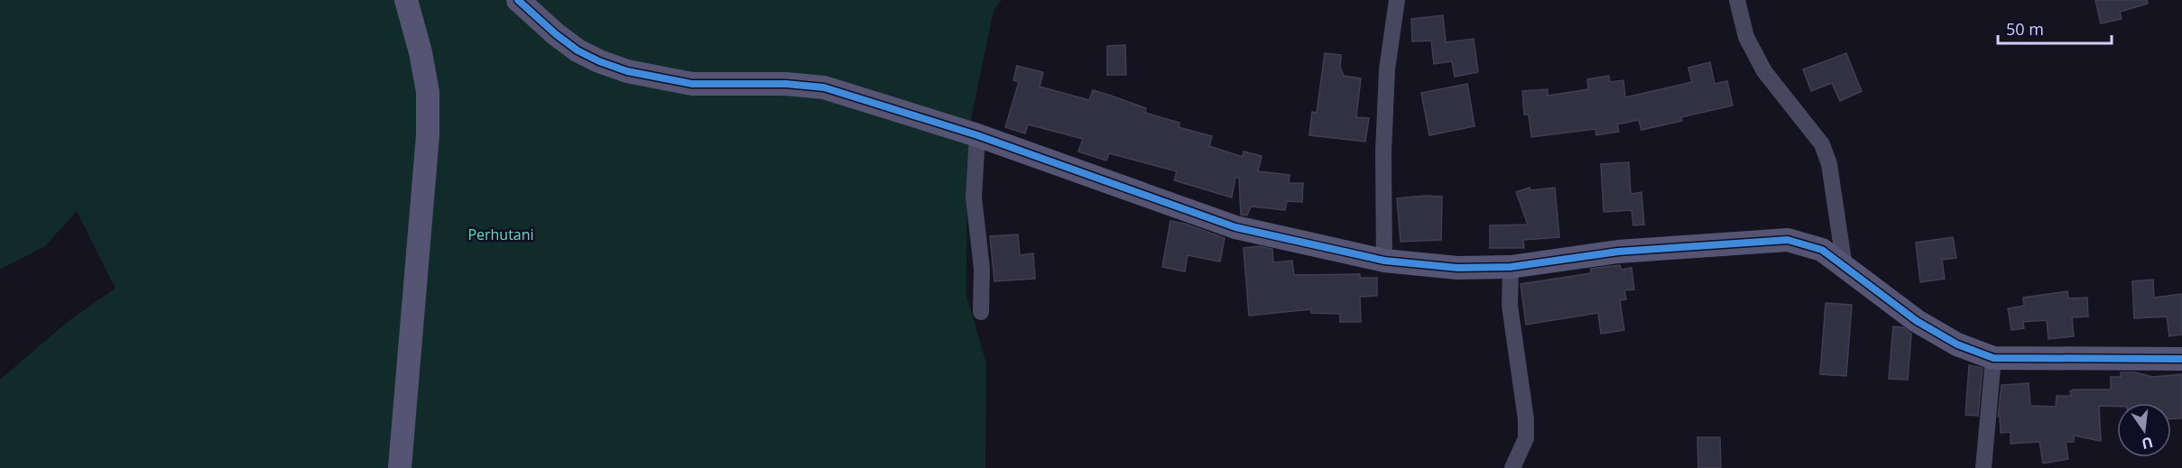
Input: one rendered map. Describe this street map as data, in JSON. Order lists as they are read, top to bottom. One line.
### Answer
{"parks":["Perhutani"],"scale_bar":"50 m","north":"bottom"}
